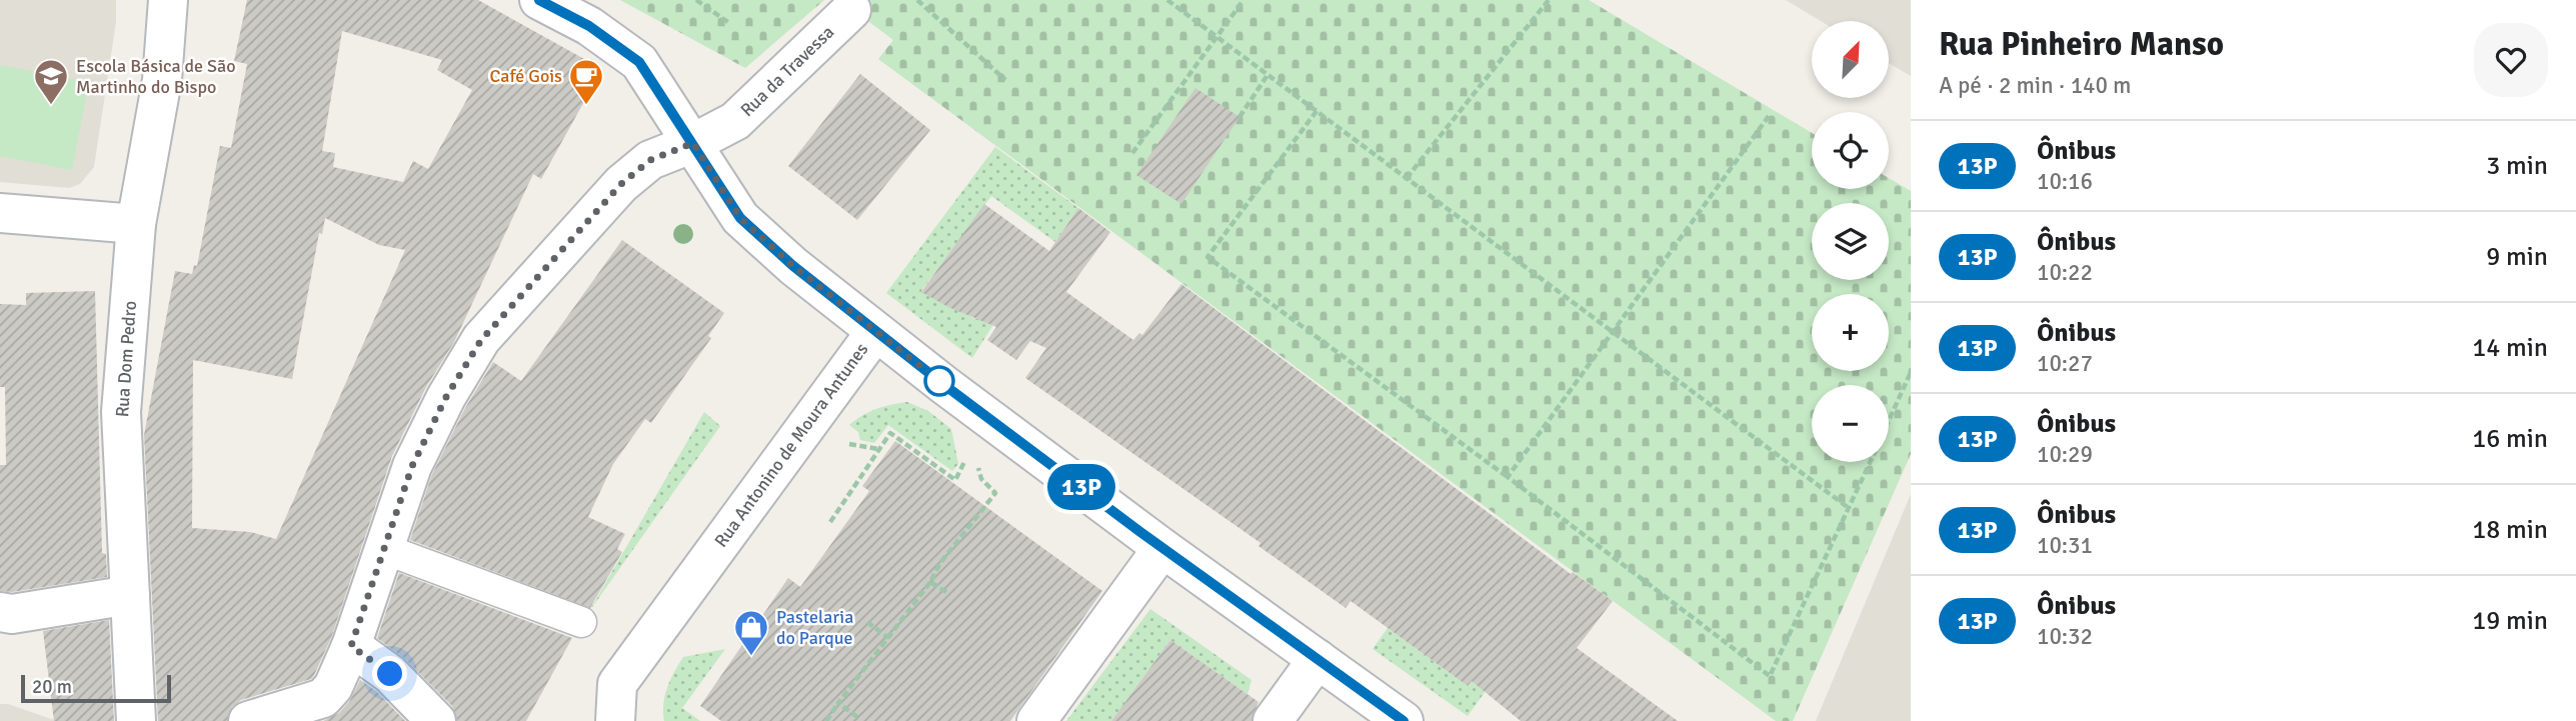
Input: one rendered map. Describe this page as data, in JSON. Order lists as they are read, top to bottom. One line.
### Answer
{"streets":{"street":["Rua da Travessa","Rua Dom Pedro","Rua Antonino de Moura Antunes"]},"places":{"school or university":["Escola Básica de São Martinho do Bispo"],"cafe":["Café Gois"],"shop":["Pastelaria do Parque"]},"lines":["bus line 13P"],"scale_bar":"20 m","north":"top right","page":{"on_map":"13P","heading":["Rua Pinheiro Manso","A pé · 2 min · 140 m"],"map_buttons":["+","−"],"list":[{"mark":"13P","name":"Ônibus","note":"10:16","value":"3 min"},{"mark":"13P","name":"Ônibus","note":"10:22","value":"9 min"},{"mark":"13P","name":"Ônibus","note":"10:27","value":"14 min"},{"mark":"13P","name":"Ônibus","note":"10:29","value":"16 min"},{"mark":"13P","name":"Ônibus","note":"10:31","value":"18 min"},{"mark":"13P","name":"Ônibus","note":"10:32","value":"19 min"}],"scale":"20 m"}}
